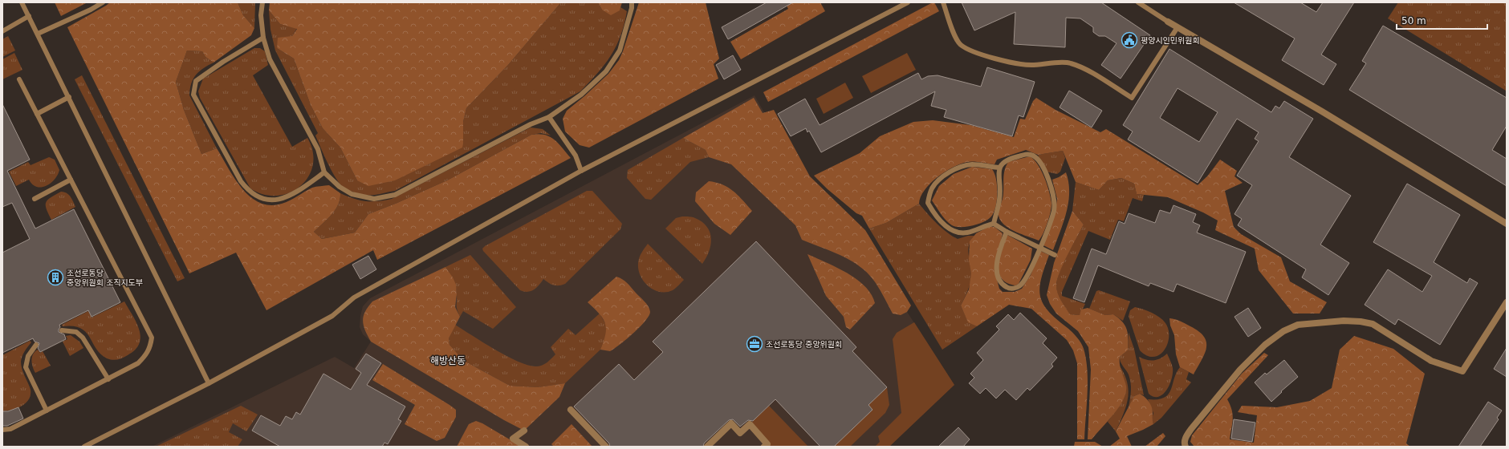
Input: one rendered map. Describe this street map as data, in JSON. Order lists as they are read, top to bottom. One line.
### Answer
{"districts":["해방산동"],"places":{"public building":["평양시인민위원회"],"building":["조선로동당 중앙위원회 조직지도부"],"office":["조선로동당 중앙위원회"]},"scale_bar":"50 m"}
